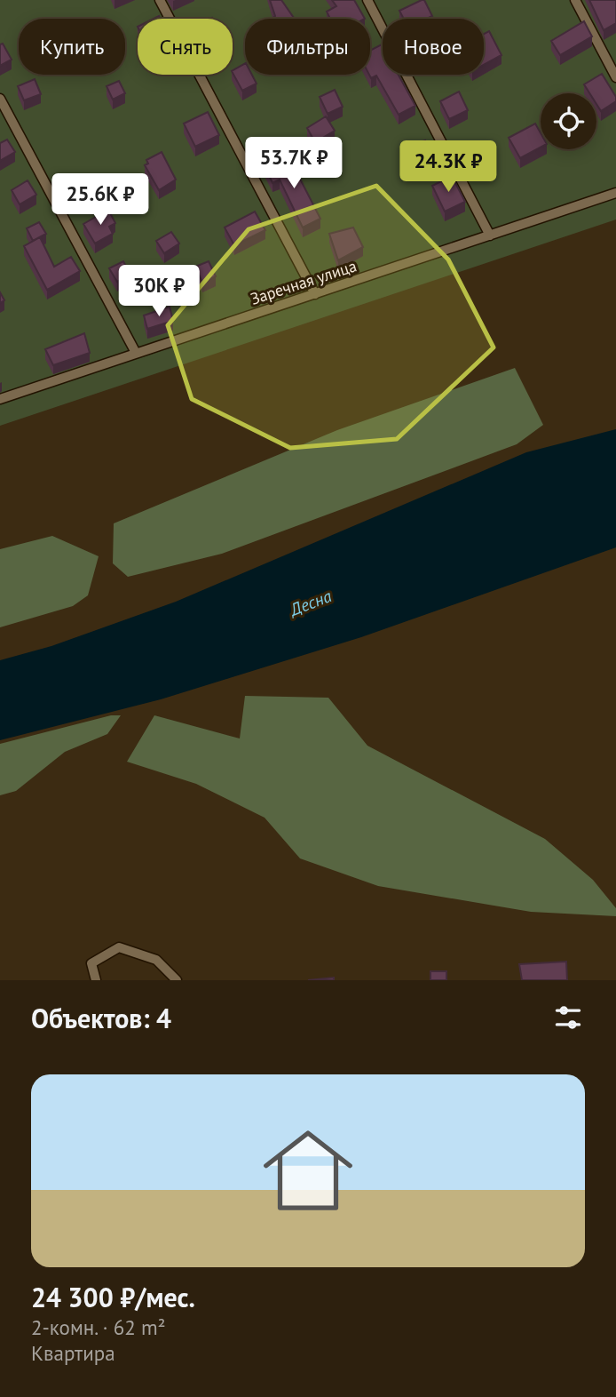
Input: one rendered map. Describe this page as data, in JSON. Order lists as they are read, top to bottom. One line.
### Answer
{"streets":{"lane":["Заречная улица"]},"water":["Десна"],"page":{"chip":["Купить","Снять","Фильтры","Новое"],"price":["53.7K ₽","24.3K ₽","25.6K ₽","30K ₽"],"heading":"Объектов: 4","list":[{"name":"24 300 ₽/мес.","note":"2-комн. · 62 m² · Квартира"}]}}
